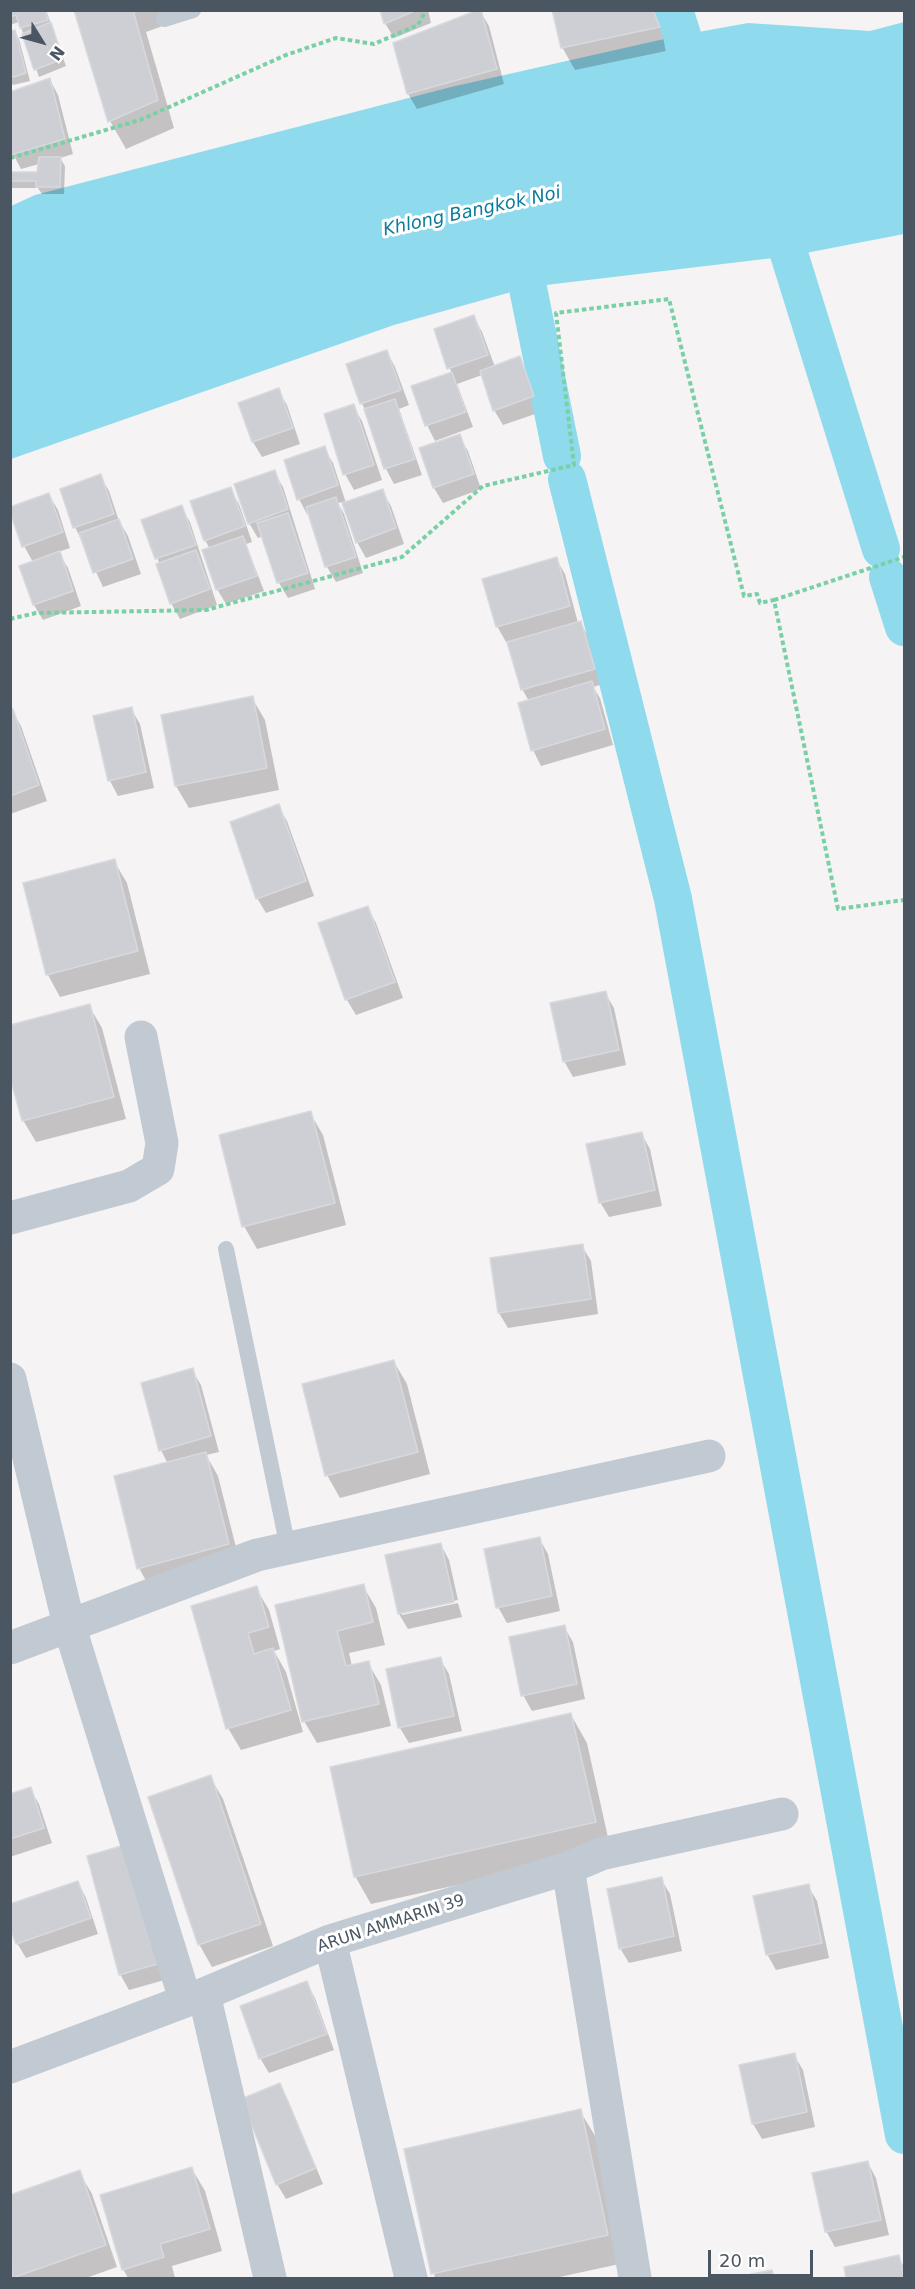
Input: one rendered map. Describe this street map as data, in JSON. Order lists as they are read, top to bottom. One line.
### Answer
{"streets":{"street":["ARUN AMMARIN 39"]},"water":["Khlong Bangkok Noi"],"scale_bar":"20 m","north":"bottom right"}
